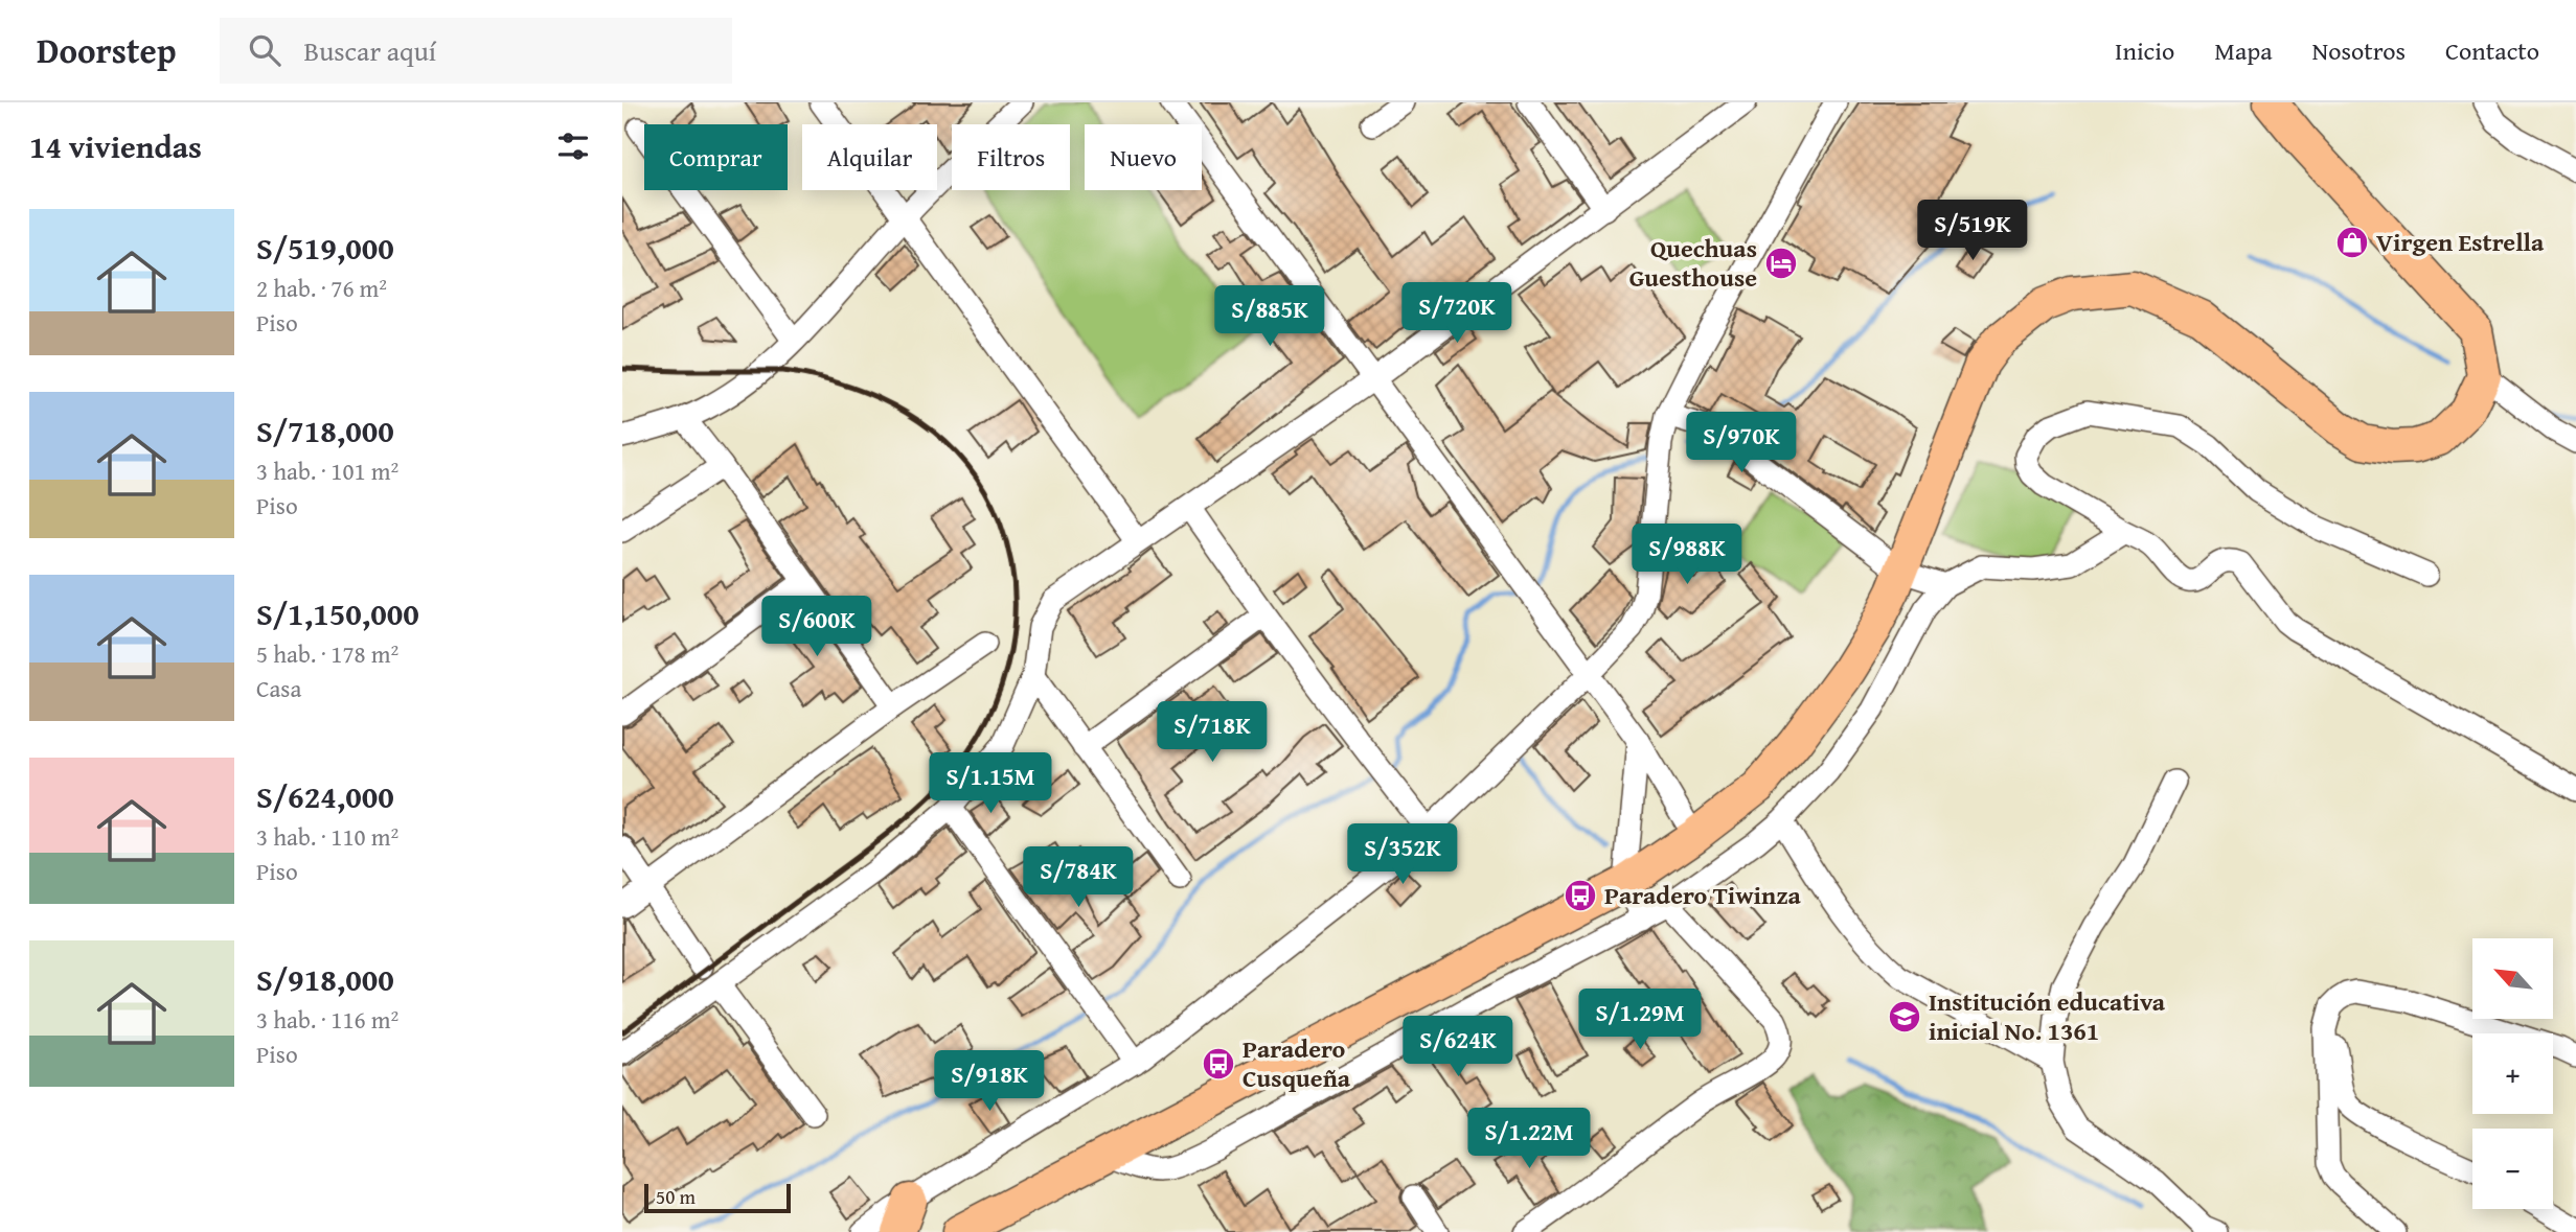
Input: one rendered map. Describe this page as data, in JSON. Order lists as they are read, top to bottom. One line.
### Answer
{"places":{"shop":["Virgen Estrella"],"hotel":["Quechuas Guesthouse"],"bus stop":["Paradero Tiwinza","Paradero Cusqueña"],"school or university":["Institución educativa inicial No. 1361"]},"scale_bar":"50 m","north":"top left","page":{"header":"Doorstep","search":"Buscar aquí","nav":["Inicio","Mapa","Nosotros","Contacto"],"heading":"14 viviendas","chip":["Comprar","Alquilar","Filtros","Nuevo"],"list":[{"name":"S/519,000","note":"2 hab. · 76 m² · Piso"},{"name":"S/718,000","note":"3 hab. · 101 m² · Piso"},{"name":"S/1,150,000","note":"5 hab. · 178 m² · Casa"},{"name":"S/624,000","note":"3 hab. · 110 m² · Piso"},{"name":"S/918,000","note":"3 hab. · 116 m² · Piso"}],"price":["S/519K","S/720K","S/885K","S/970K","S/988K","S/600K","S/718K","S/1.15M","S/352K","S/784K","S/1.29M","S/624K","S/918K","S/1.22M"],"map_buttons":["+","−"],"scale":"50 m"}}
